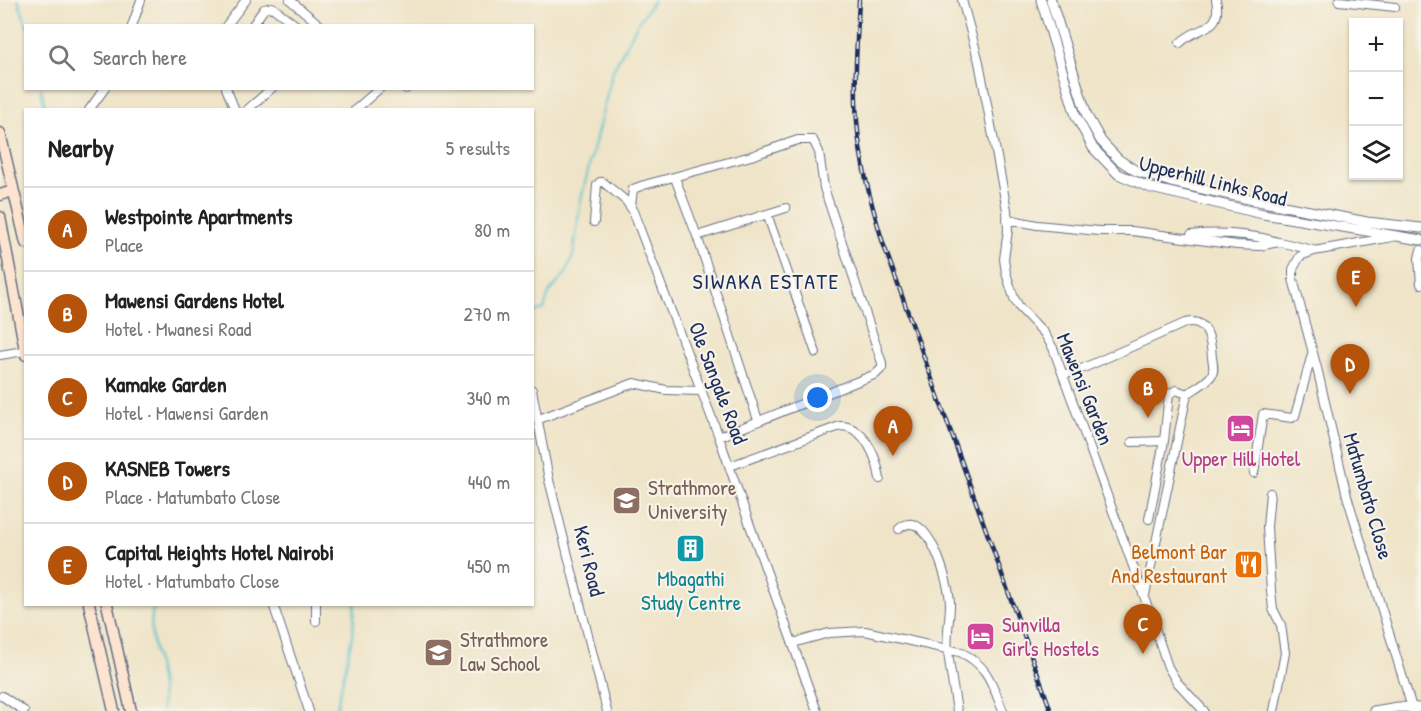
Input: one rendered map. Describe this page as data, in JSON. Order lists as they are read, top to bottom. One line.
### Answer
{"streets":{"street":["Upperhill Links Road","Ole Sangale Road","Mawensi Garden","Matumbato Close","Keri Road"]},"districts":["SIWAKA ESTATE"],"places":{"hotel":["Upper Hill Hotel","Sunvilla Girls Hostels"],"school or university":["Strathmore University","Strathmore Law School"],"building":["Mbagathi Study Centre"],"restaurant":["Belmont Bar And Restaurant"]},"page":{"map_buttons":["+","−"],"search":"Search here","heading":["Nearby","5 results"],"list":[{"mark":"A","name":"Westpointe Apartments","note":"Place","value":"80 m"},{"mark":"B","name":"Mawensi Gardens Hotel","note":"Hotel · Mwanesi Road","value":"270 m"},{"mark":"C","name":"Kamake Garden","note":"Hotel · Mawensi Garden","value":"340 m"},{"mark":"D","name":"KASNEB Towers","note":"Place · Matumbato Close","value":"440 m"},{"mark":"E","name":"Capital Heights Hotel Nairobi","note":"Hotel · Matumbato Close","value":"450 m"}],"pins":["E","D","B","A","C"]}}
